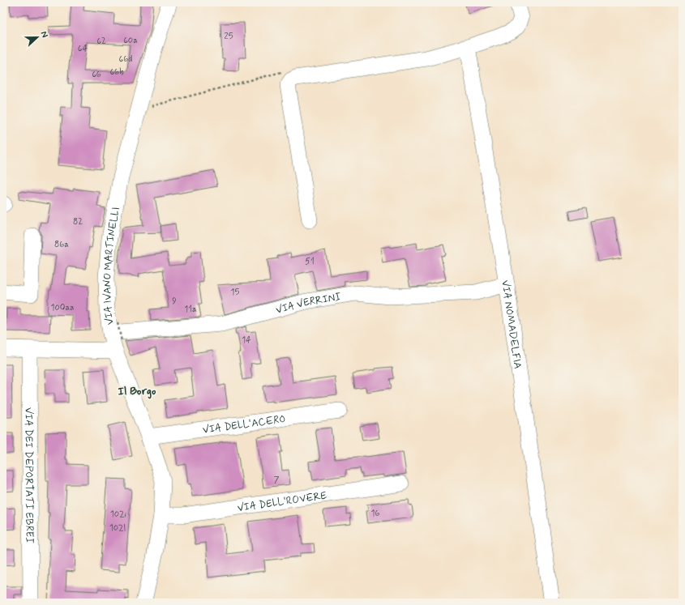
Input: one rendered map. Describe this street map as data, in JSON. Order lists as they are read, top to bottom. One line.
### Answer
{"streets":{"street":["VIA IVANO MARTINELLI","VIA VERRINI","VIA NOMADELFIA","VIA DELL'ACERO","VIA DEI DEPORTATI EBREI","VIA DELL'ROVERE"]},"crossings":[["VIA IVANO MARTINELLI","VIA VERRINI"],["VIA IVANO MARTINELLI","VIA DELL'ACERO"],["VIA IVANO MARTINELLI","VIA DELL'ROVERE"],["VIA VERRINI","VIA NOMADELFIA"],["VIA VERRINI","VIA DEI DEPORTATI EBREI"]],"districts":["Il Borgo"],"house_numbers":["25","60a","62","64","66d","66b","66","82","86a","51","15","9","100aa","11a","14","7","16","102i","102l"],"north":"right"}
